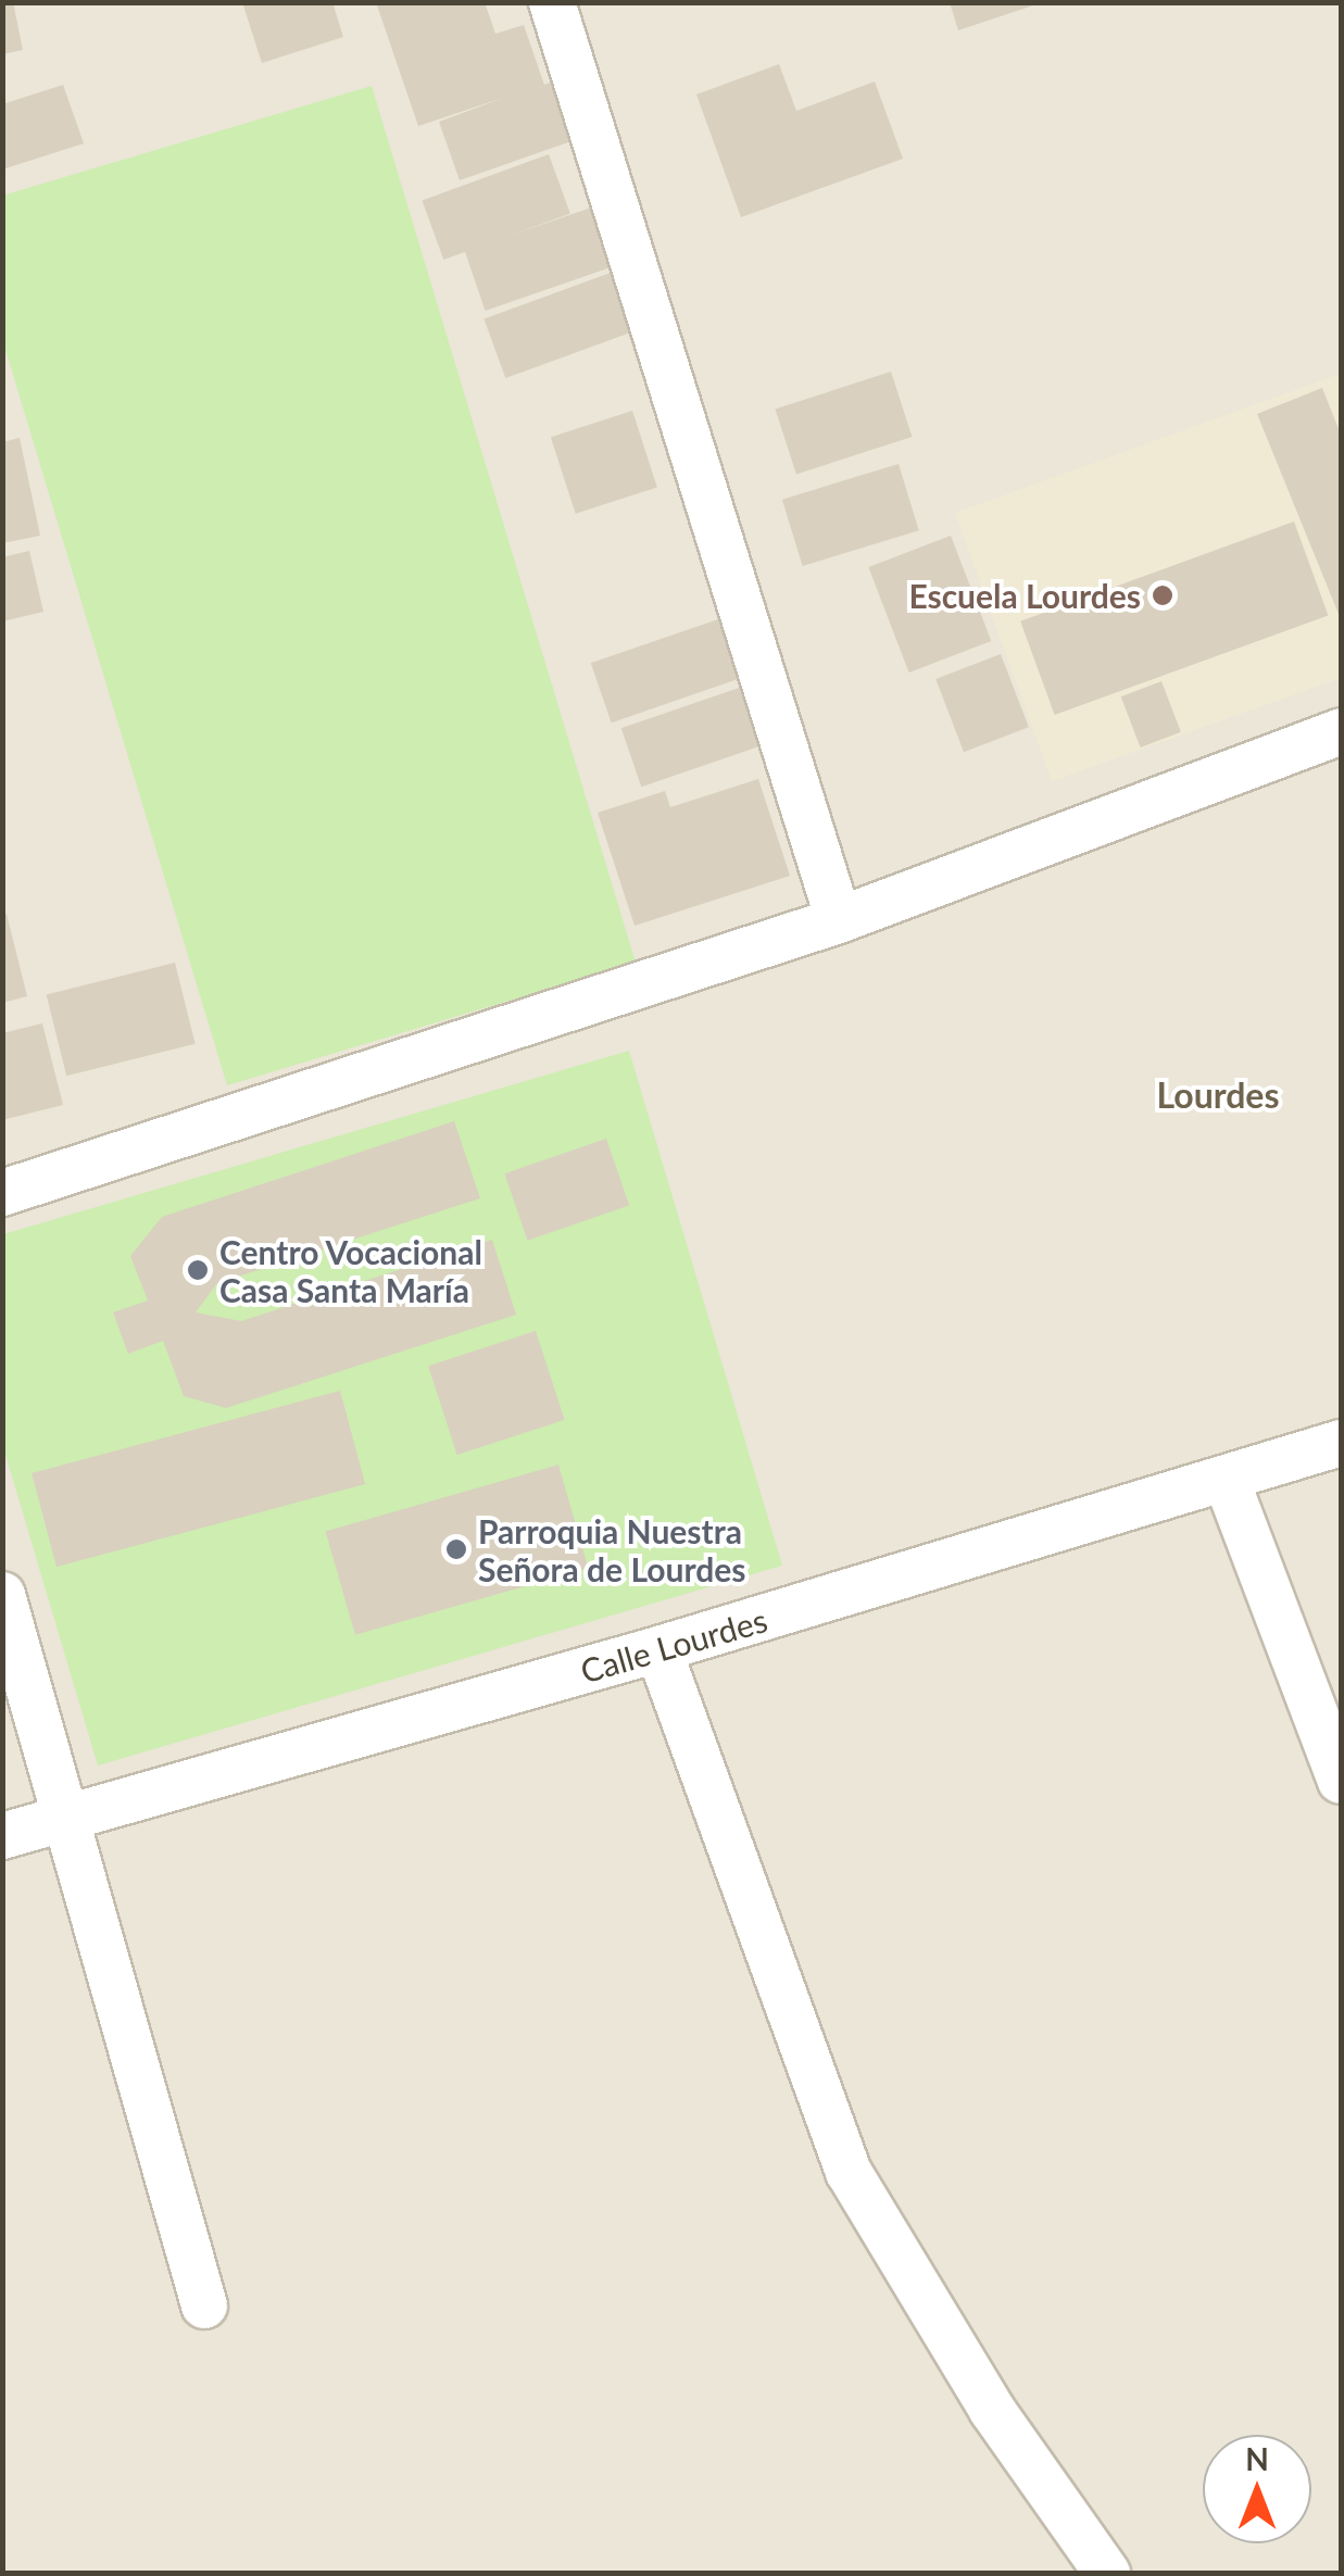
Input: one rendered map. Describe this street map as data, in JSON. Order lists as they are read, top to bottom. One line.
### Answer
{"streets":{"street":["Calle Lourdes"]},"districts":["Lourdes"],"places":["Escuela Lourdes","Centro Vocacional Casa Santa María","Parroquia Nuestra Señora de Lourdes"],"north":"top"}
